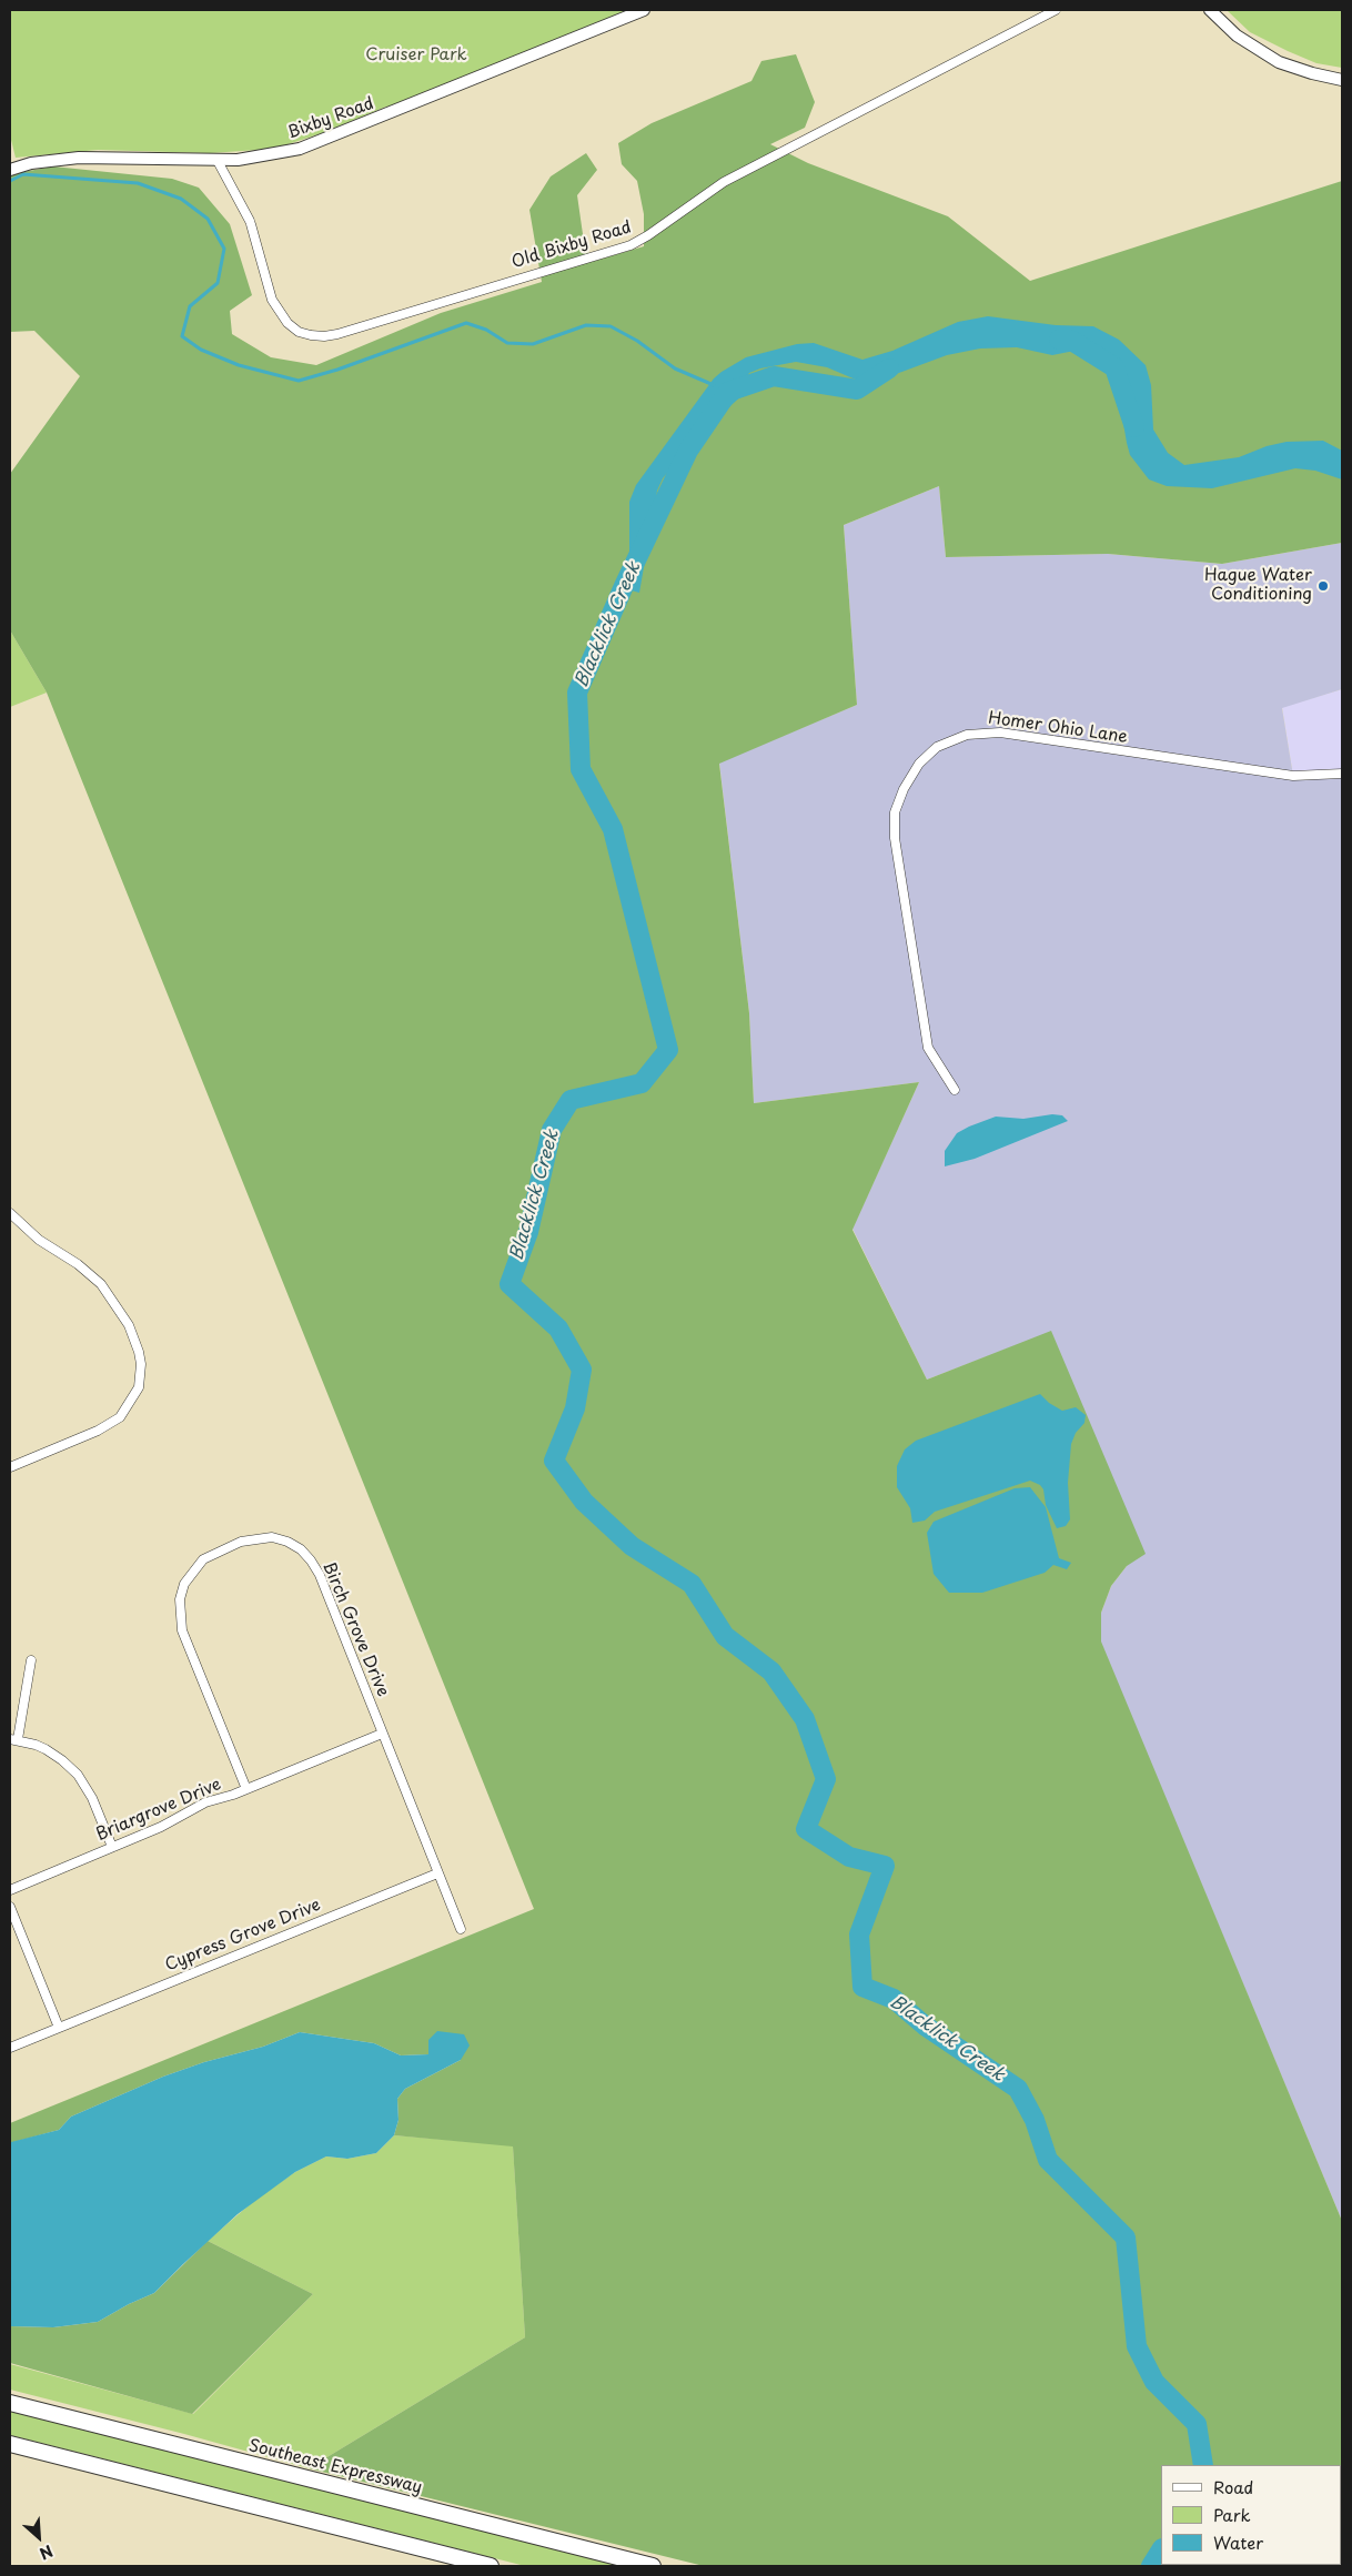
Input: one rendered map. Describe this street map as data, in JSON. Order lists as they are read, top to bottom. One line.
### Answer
{"streets":{"highway":["Southeast Expressway"],"street":["Bixby Road","Old Bixby Road","Homer Ohio Lane","Birch Grove Drive","Briargrove Drive","Cypress Grove Drive"]},"crossings":[["Bixby Road","Old Bixby Road"],["Birch Grove Drive","Briargrove Drive"],["Birch Grove Drive","Cypress Grove Drive"]],"water":["Blacklick Creek"],"parks":["Cruiser Park"],"places":["Hague Water Conditioning"],"legend":["Road","Park","Water"],"north":"bottom right"}
